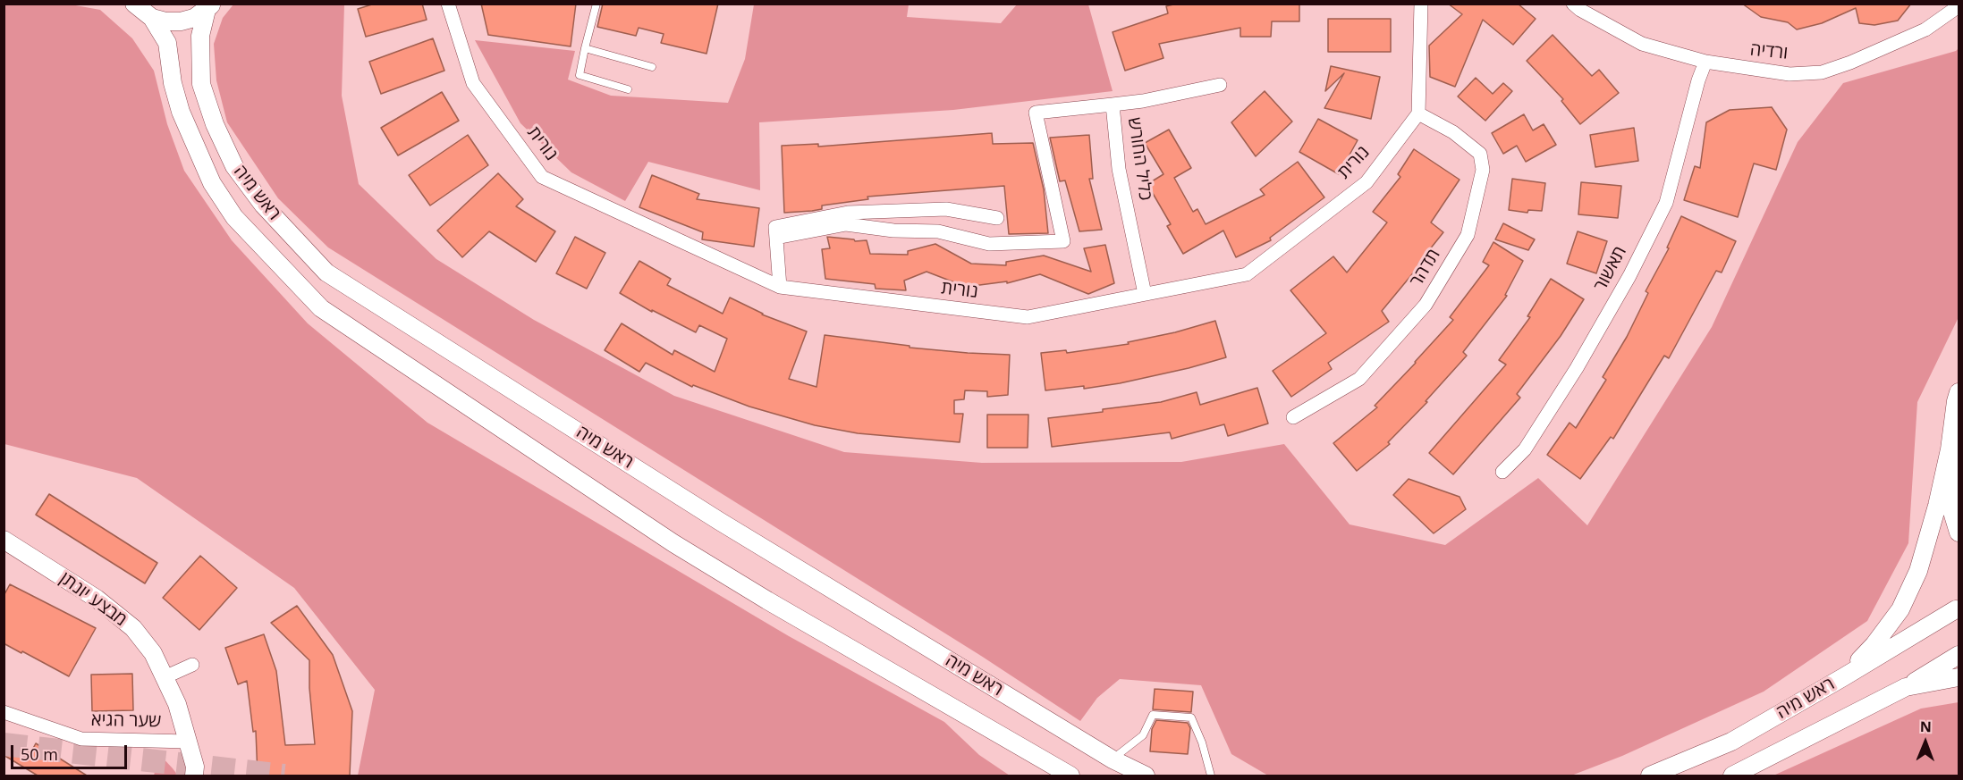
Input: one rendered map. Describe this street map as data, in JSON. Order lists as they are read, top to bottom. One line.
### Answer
{"streets":{"street":["ורדיה","נורית","כליל החורש","ראש מיה","תדהר","תאשור","מבצע יונתן","שער הגיא"]},"crossings":[["ורדיה","תאשור"],["נורית","כליל החורש"],["נורית","תדהר"],["מבצע יונתן","שער הגיא"]],"scale_bar":"50 m","north":"top"}
